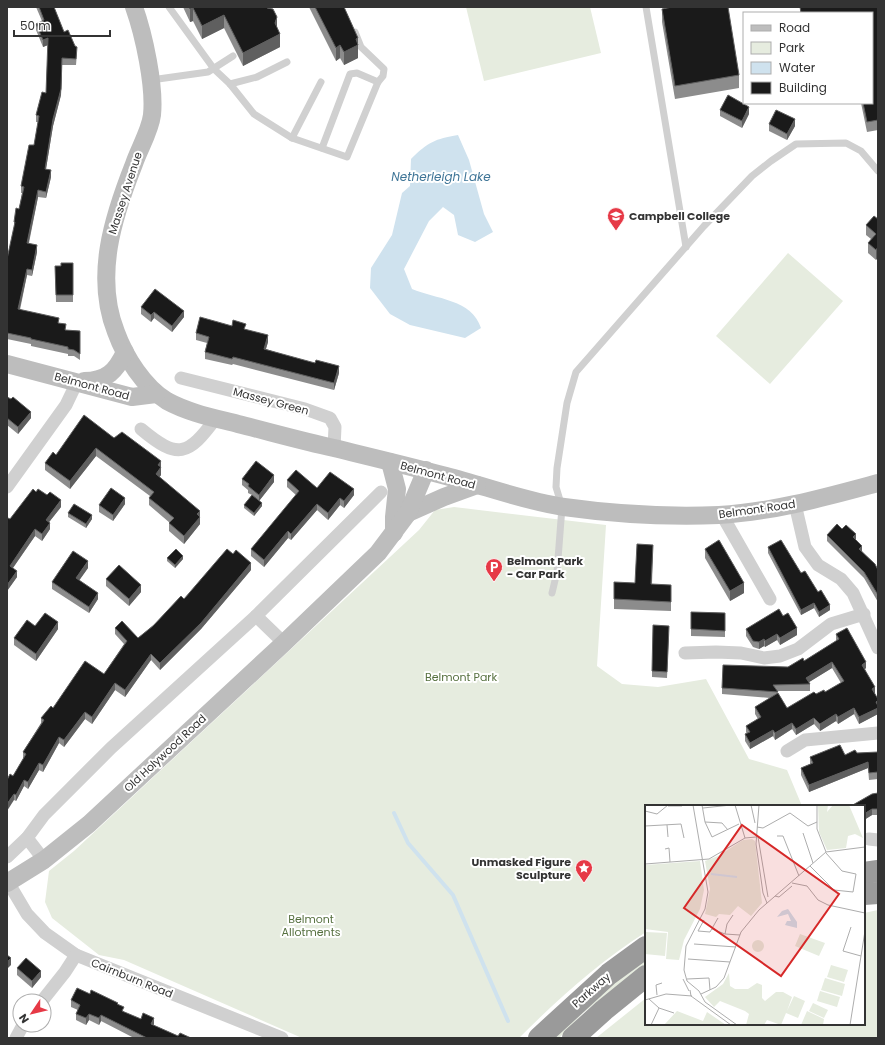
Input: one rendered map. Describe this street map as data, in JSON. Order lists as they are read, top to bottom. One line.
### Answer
{"streets":{"highway":["Parkway"],"street":["Massey Avenue","Belmont Road","Massey Green","Old Holywood Road","Cairnburn Road"]},"crossings":[["Massey Avenue","Belmont Road"],["Belmont Road","Massey Green"],["Belmont Road","Old Holywood Road"],["Old Holywood Road","Cairnburn Road"]],"water":["Netherleigh Lake"],"parks":["Belmont Park","Belmont Allotments"],"places":{"school or university":["Campbell College"],"parking":["Belmont Park - Car Park"],"place":["Unmasked Figure Sculpture"]},"legend":["Road","Park","Water","Building"],"scale_bar":"50 m","north":"bottom left"}
